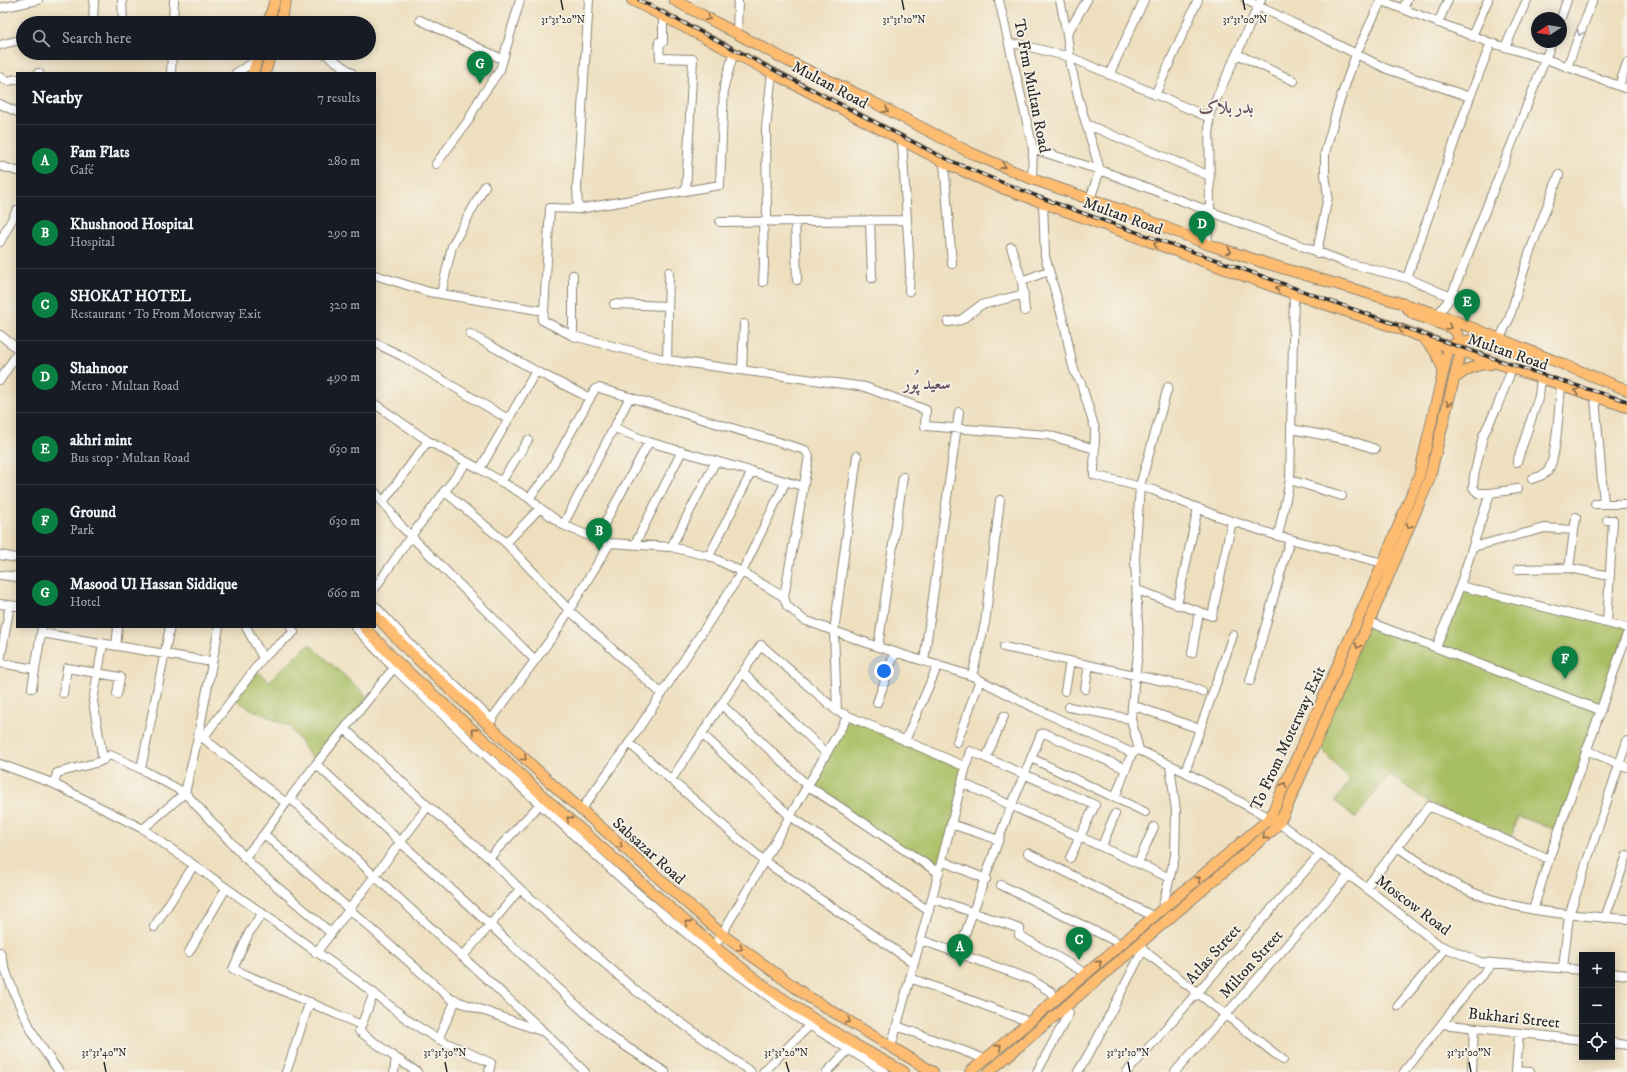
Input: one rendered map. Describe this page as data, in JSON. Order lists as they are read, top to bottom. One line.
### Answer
{"streets":{"main road":["Multan Road","To From Moterway Exit","Sabsazar Road"],"street":["To Frm Multan Road","Moscow Road","Atlas Street","Milton Street","Bukhari Street"]},"crossings":[["Multan Road","To Frm Multan Road"],["Multan Road","To From Moterway Exit"],["To From Moterway Exit","Moscow Road"],["Moscow Road","Atlas Street"],["Moscow Road","Milton Street"],["Moscow Road","Bukhari Street"]],"districts":["بدر بلاک","سعید پُور"],"north":"left","page":{"search":"Search here","pins":["G","D","E","B","F","C","A"],"heading":["Nearby","7 results"],"list":[{"mark":"A","name":"Fam Flats","note":"Café","value":"280 m"},{"mark":"B","name":"Khushnood Hospital","note":"Hospital","value":"290 m"},{"mark":"C","name":"SHOKAT HOTEL","note":"Restaurant · To From Moterway Exit","value":"320 m"},{"mark":"D","name":"Shahnoor","note":"Metro · Multan Road","value":"490 m"},{"mark":"E","name":"akhri mint","note":"Bus stop · Multan Road","value":"630 m"},{"mark":"F","name":"Ground","note":"Park","value":"630 m"},{"mark":"G","name":"Masood Ul Hassan Siddique","note":"Hotel","value":"660 m"}],"map_buttons":["+","−"]},"coordinates":["31°31'20\"N","31°31'10\"N","31°31'00\"N","31°31'40\"N","31°31'30\"N"]}
